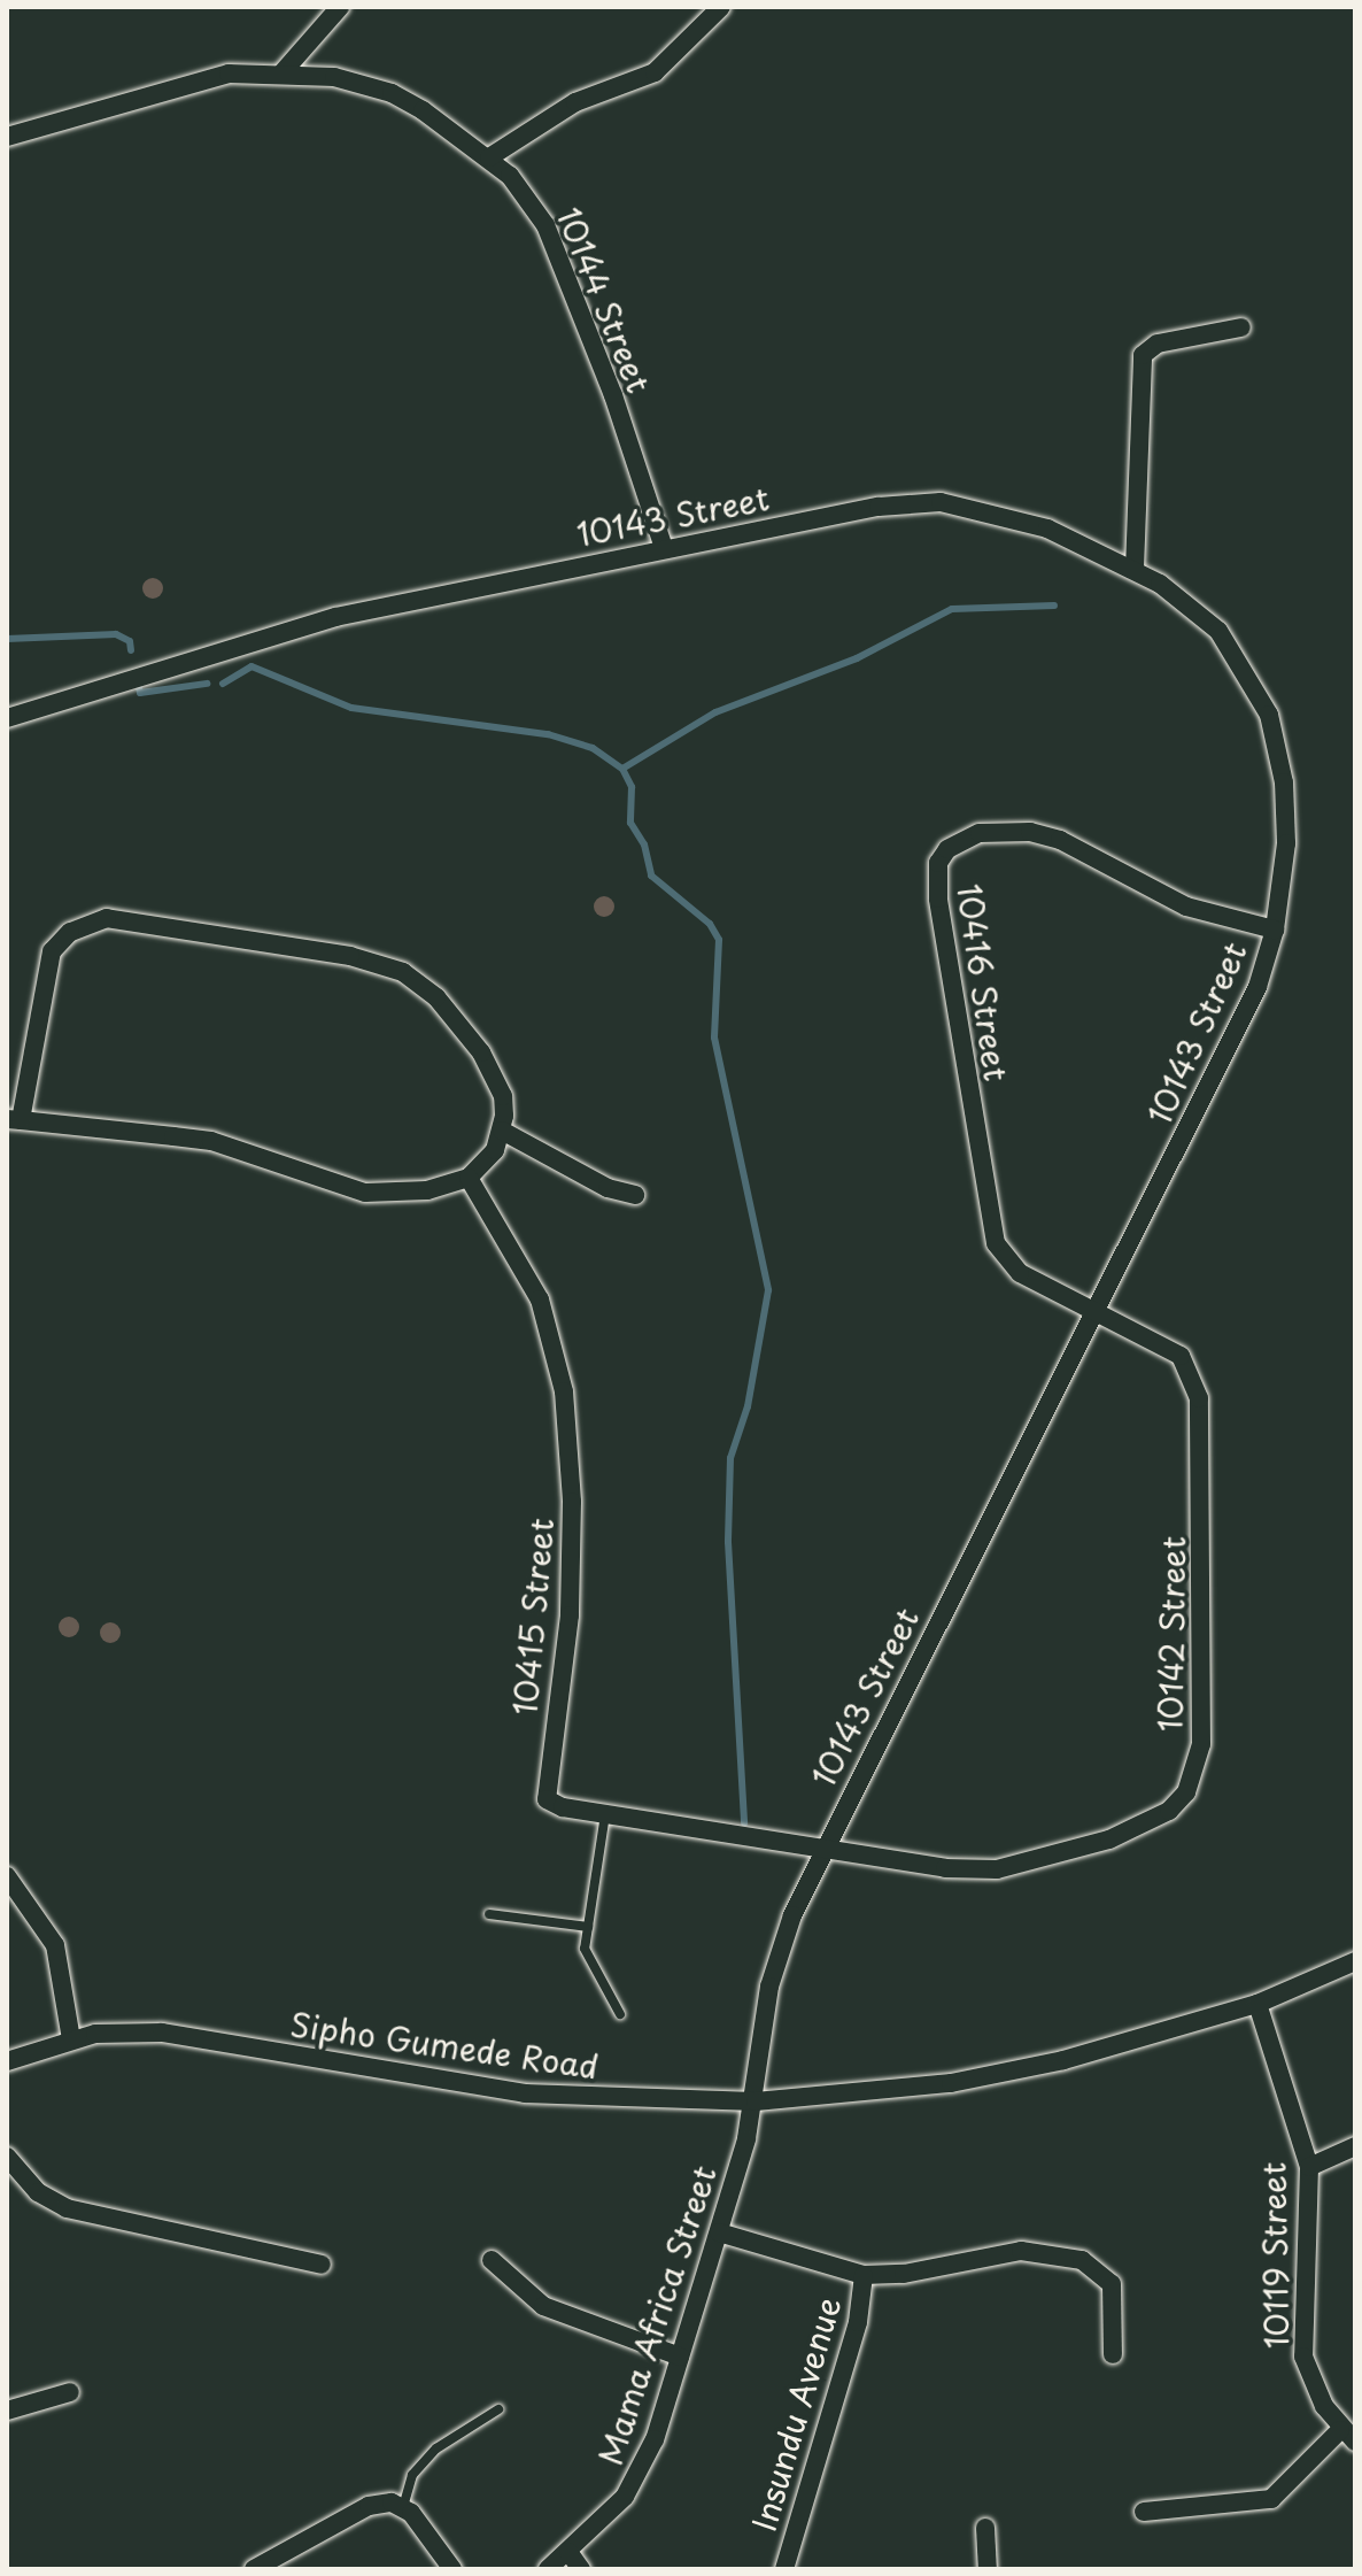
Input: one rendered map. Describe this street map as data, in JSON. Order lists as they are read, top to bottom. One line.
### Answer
{"streets":{"street":["10144 Street","10143 Street","10416 Street","10415 Street","10142 Street","Sipho Gumede Road","10119 Street","Mama Africa Street","Insundu Avenue"]},"crossings":[["10144 Street","10143 Street"],["10143 Street","10416 Street"],["10143 Street","10415 Street"],["10143 Street","10142 Street"],["10143 Street","Sipho Gumede Road"],["10143 Street","Mama Africa Street"],["10416 Street","10142 Street"],["10415 Street","10142 Street"],["Sipho Gumede Road","10119 Street"],["Sipho Gumede Road","Mama Africa Street"]]}
